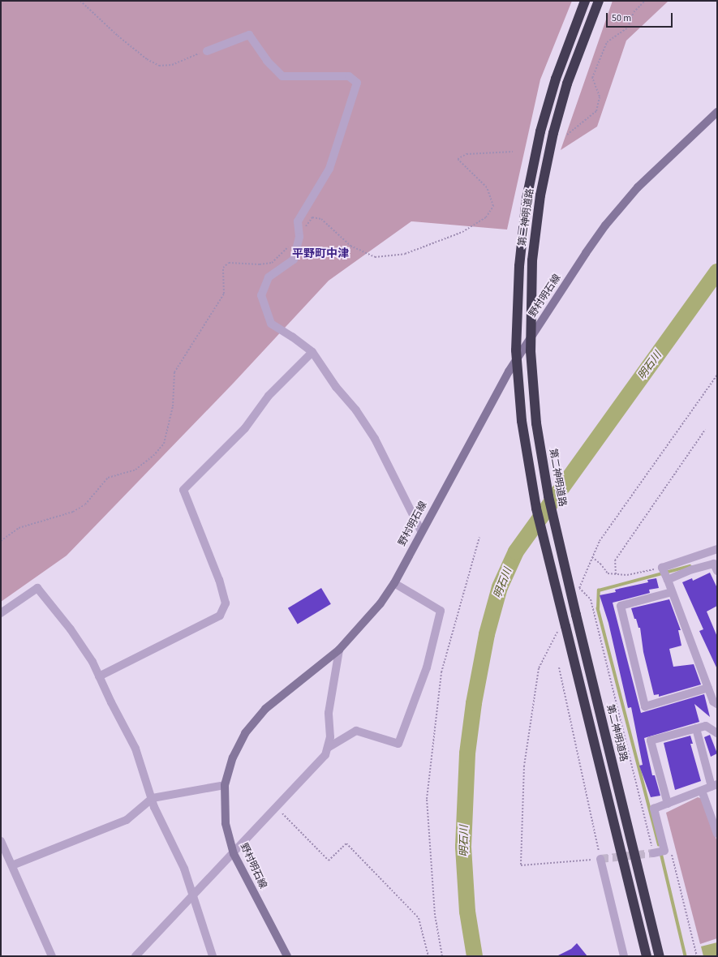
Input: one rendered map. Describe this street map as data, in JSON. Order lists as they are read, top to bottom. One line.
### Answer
{"streets":{"highway":["第二神明道路"],"main road":["野村明石線"]},"districts":["平野町中津"],"water":["明石川"],"scale_bar":"50 m"}
